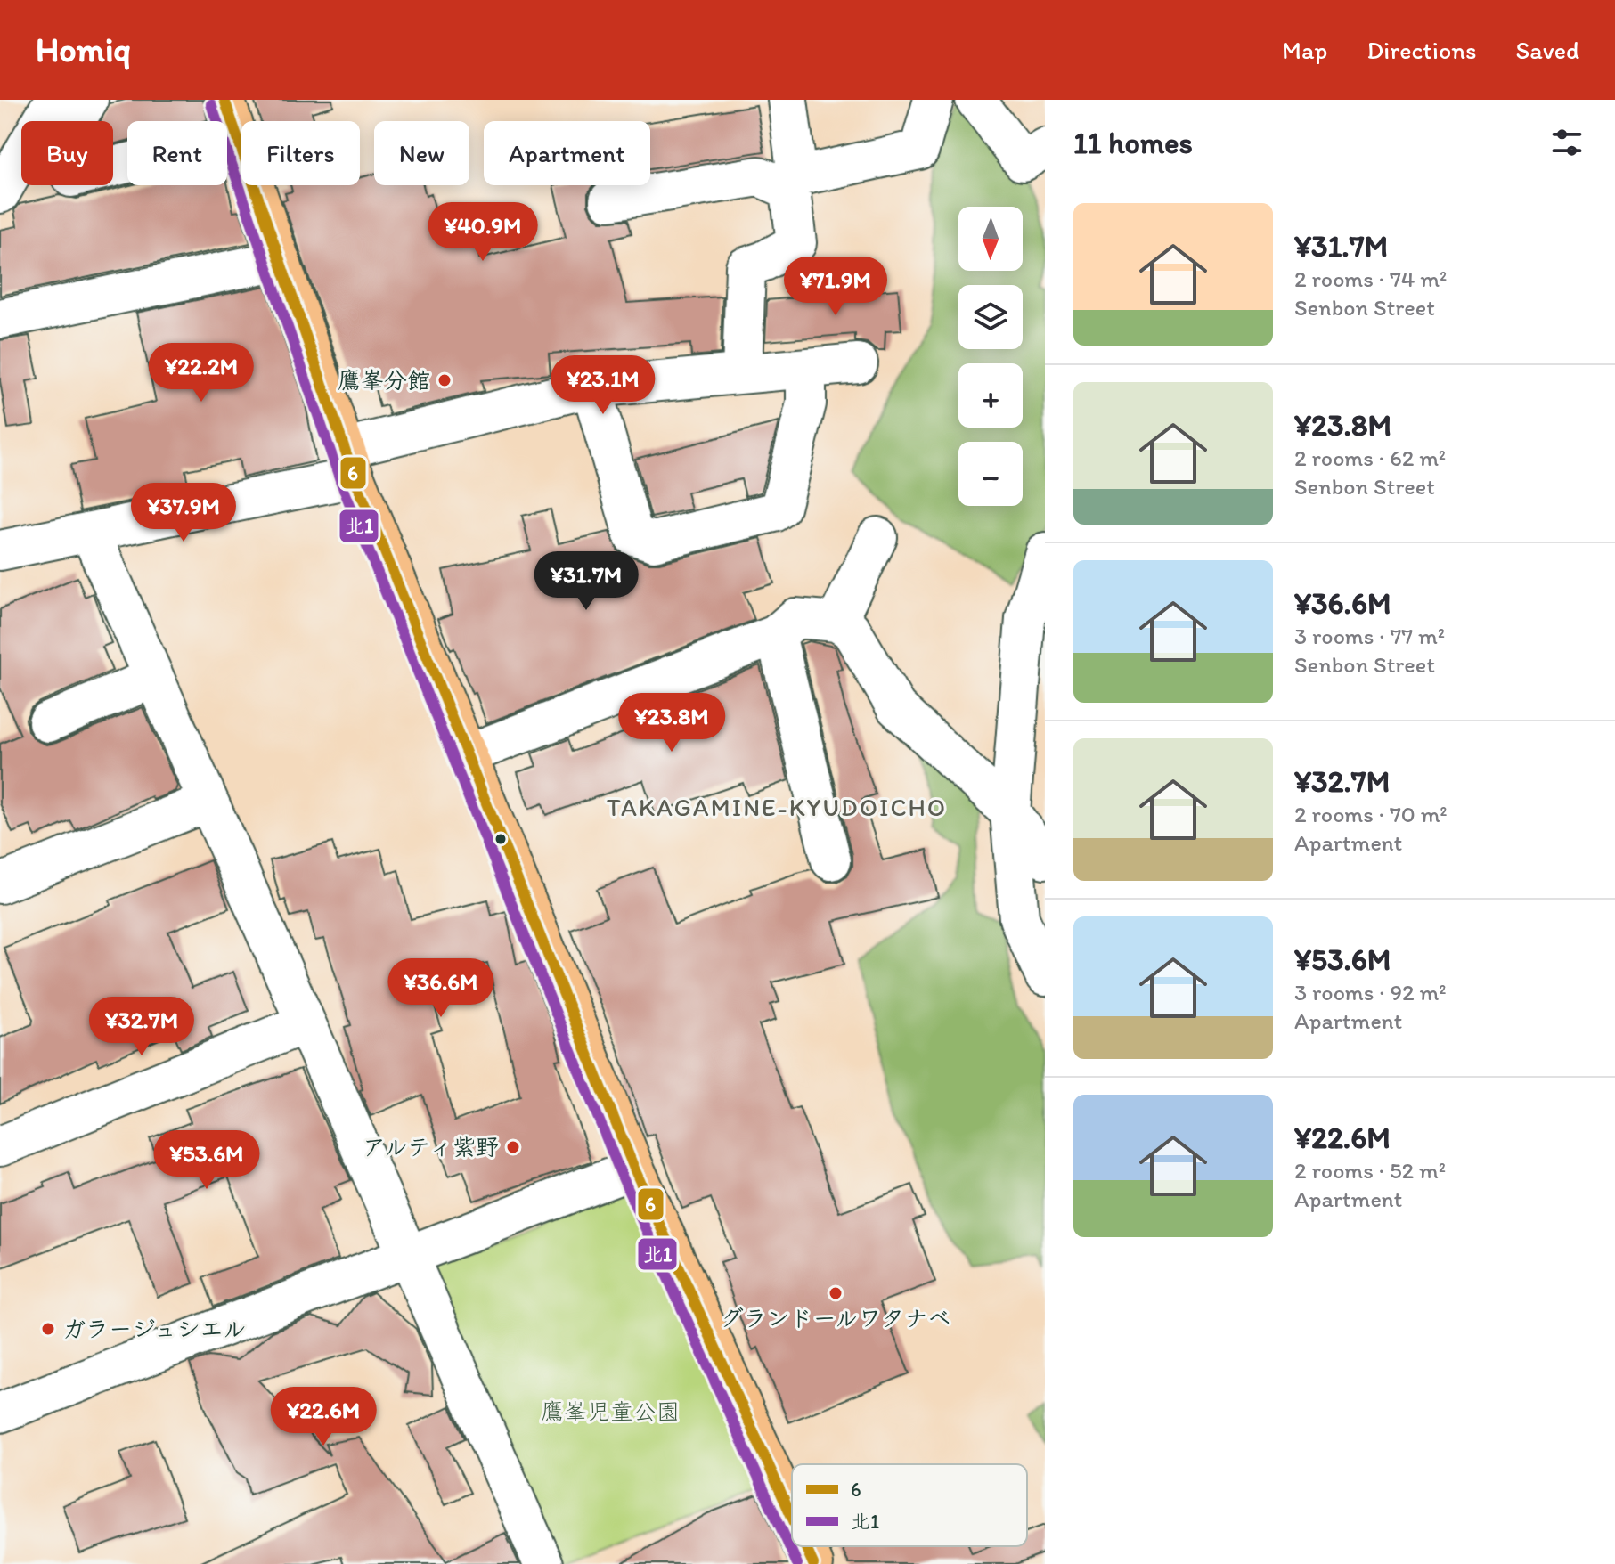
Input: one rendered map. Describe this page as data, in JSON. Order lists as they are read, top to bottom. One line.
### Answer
{"districts":["TAKAGAMINE-KYUDOICHO"],"parks":["鷹峯児童公園"],"places":["鷹峯分館","アルティ紫野","グランドールワタナベ","ガラージュシエル"],"lines":["transit line 6","transit line 北1"],"legend":["6","北1"],"north":"bottom","page":{"header":"Homiq","nav":["Map","Directions","Saved"],"heading":"11 homes","chip":["Buy","Rent","Filters","New","Apartment"],"list":[{"name":"¥31.7M","note":"2 rooms · 74 m² · Senbon Street"},{"name":"¥23.8M","note":"2 rooms · 62 m² · Senbon Street"},{"name":"¥36.6M","note":"3 rooms · 77 m² · Senbon Street"},{"name":"¥32.7M","note":"2 rooms · 70 m² · Apartment"},{"name":"¥53.6M","note":"3 rooms · 92 m² · Apartment"},{"name":"¥22.6M","note":"2 rooms · 52 m² · Apartment"}],"price":["¥40.9M","¥71.9M","¥22.2M","¥23.1M","¥37.9M","¥31.7M","¥23.8M","¥36.6M","¥32.7M","¥53.6M","¥22.6M"],"map_buttons":["+","−"]}}
